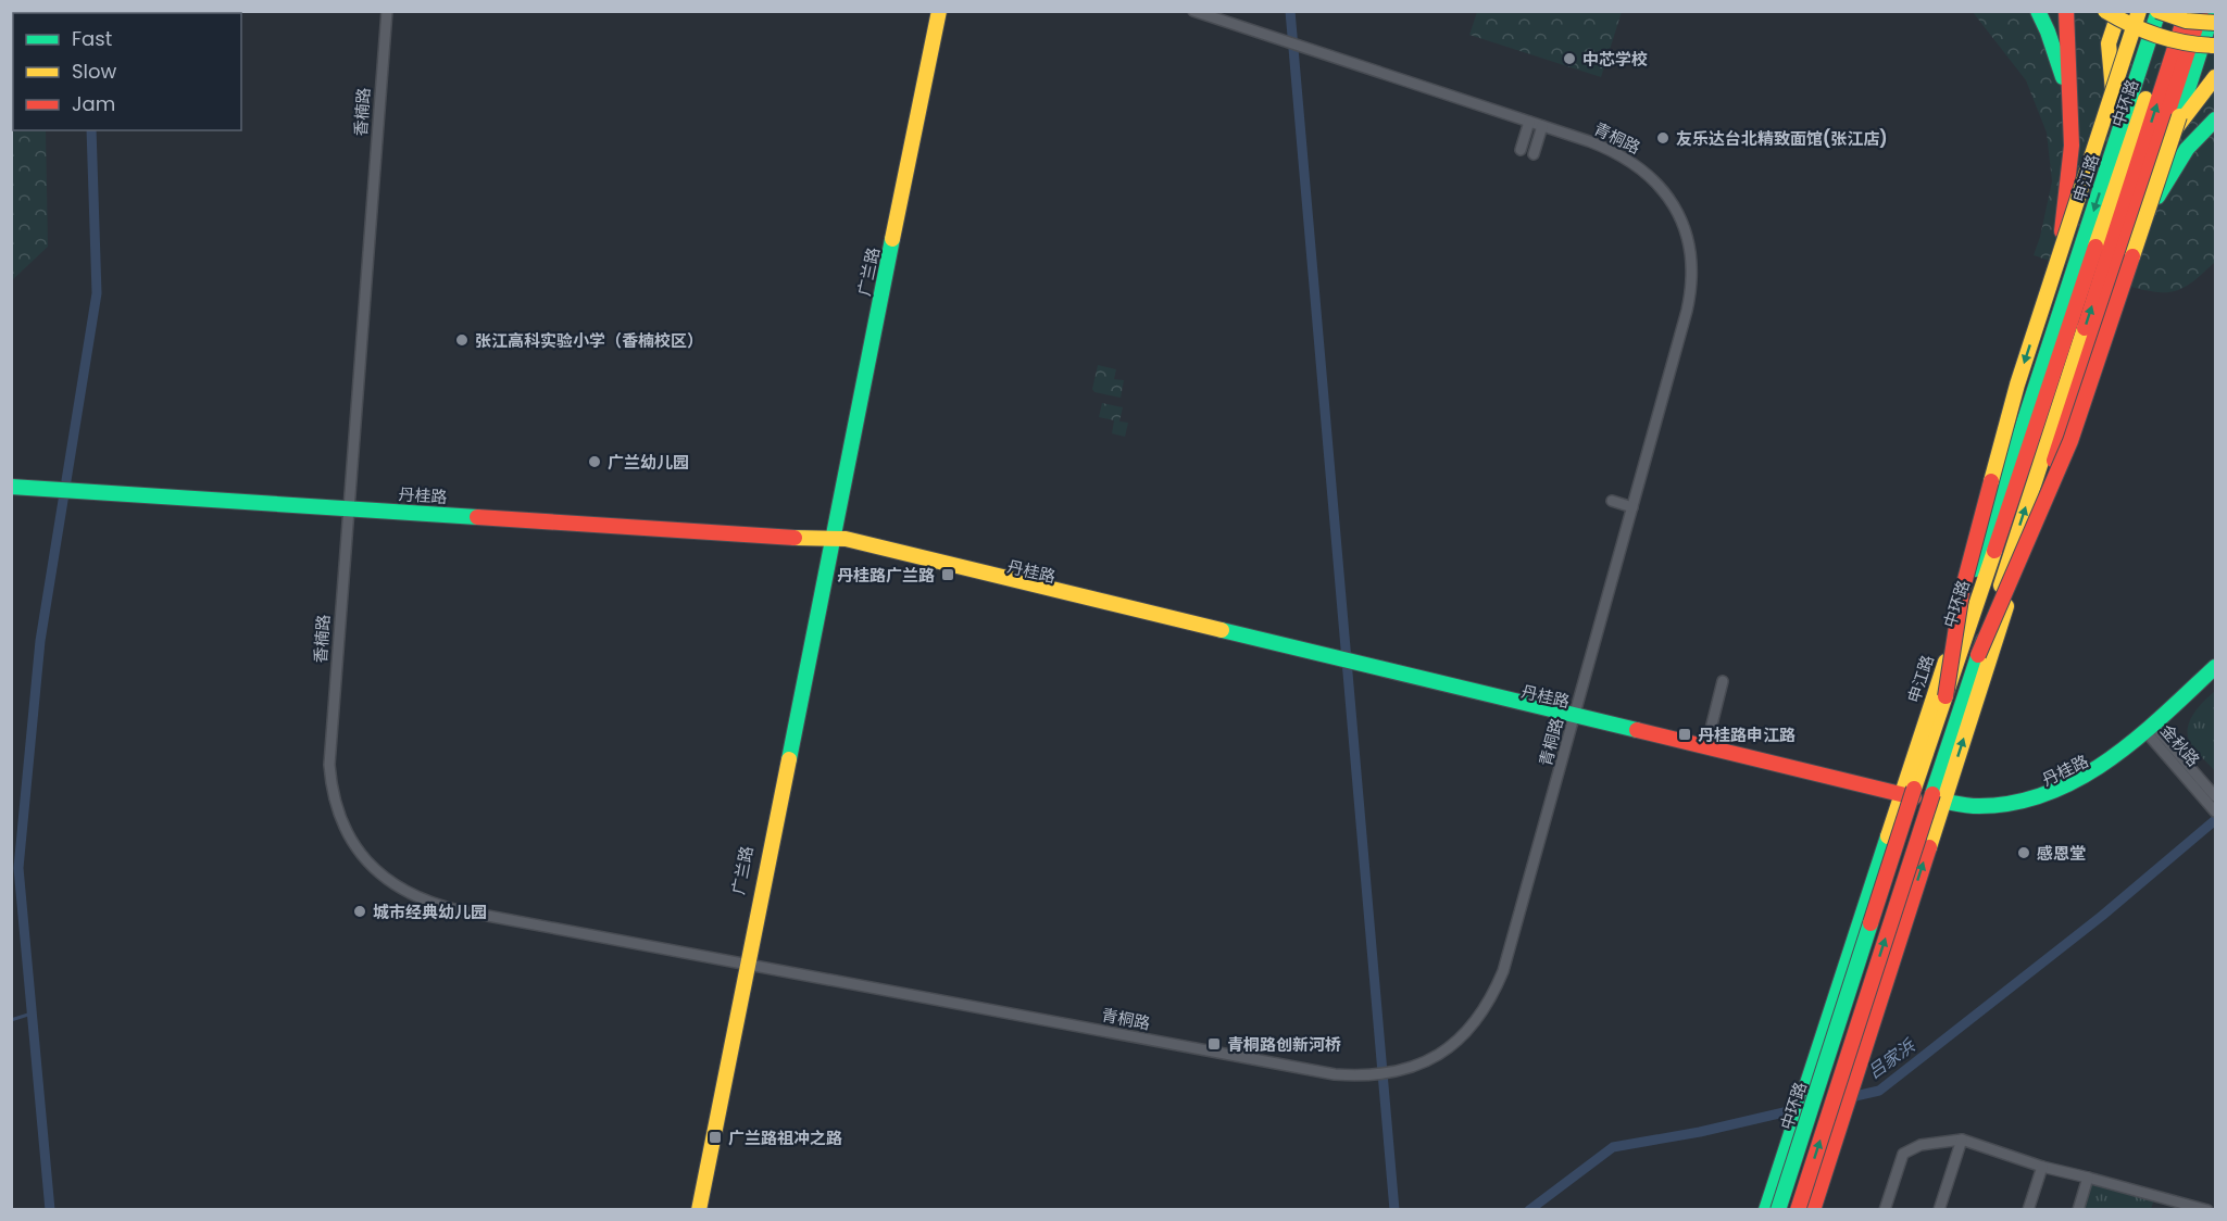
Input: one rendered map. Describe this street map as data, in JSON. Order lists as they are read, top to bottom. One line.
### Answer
{"streets":{"main road":["中环路","申江路","广兰路","丹桂路"],"street":["香楠路","青桐路","金秋路"]},"crossings":[["中环路","申江路"],["中环路","丹桂路"],["香楠路","青桐路"],["香楠路","广兰路"],["香楠路","丹桂路"],["青桐路","广兰路"],["青桐路","丹桂路"],["申江路","丹桂路"],["广兰路","丹桂路"],["丹桂路","金秋路"]],"water":["吕家浜"],"places":{"other":["中芯学校","友乐达台北精致面馆(张江店)","张江高科实验小学（香楠校区）","广兰幼儿园","感恩堂","城市经典幼儿园"],"transit":["丹桂路广兰路","丹桂路申江路","青桐路创新河桥","广兰路祖冲之路"]},"legend":["Fast","Slow","Jam"]}
